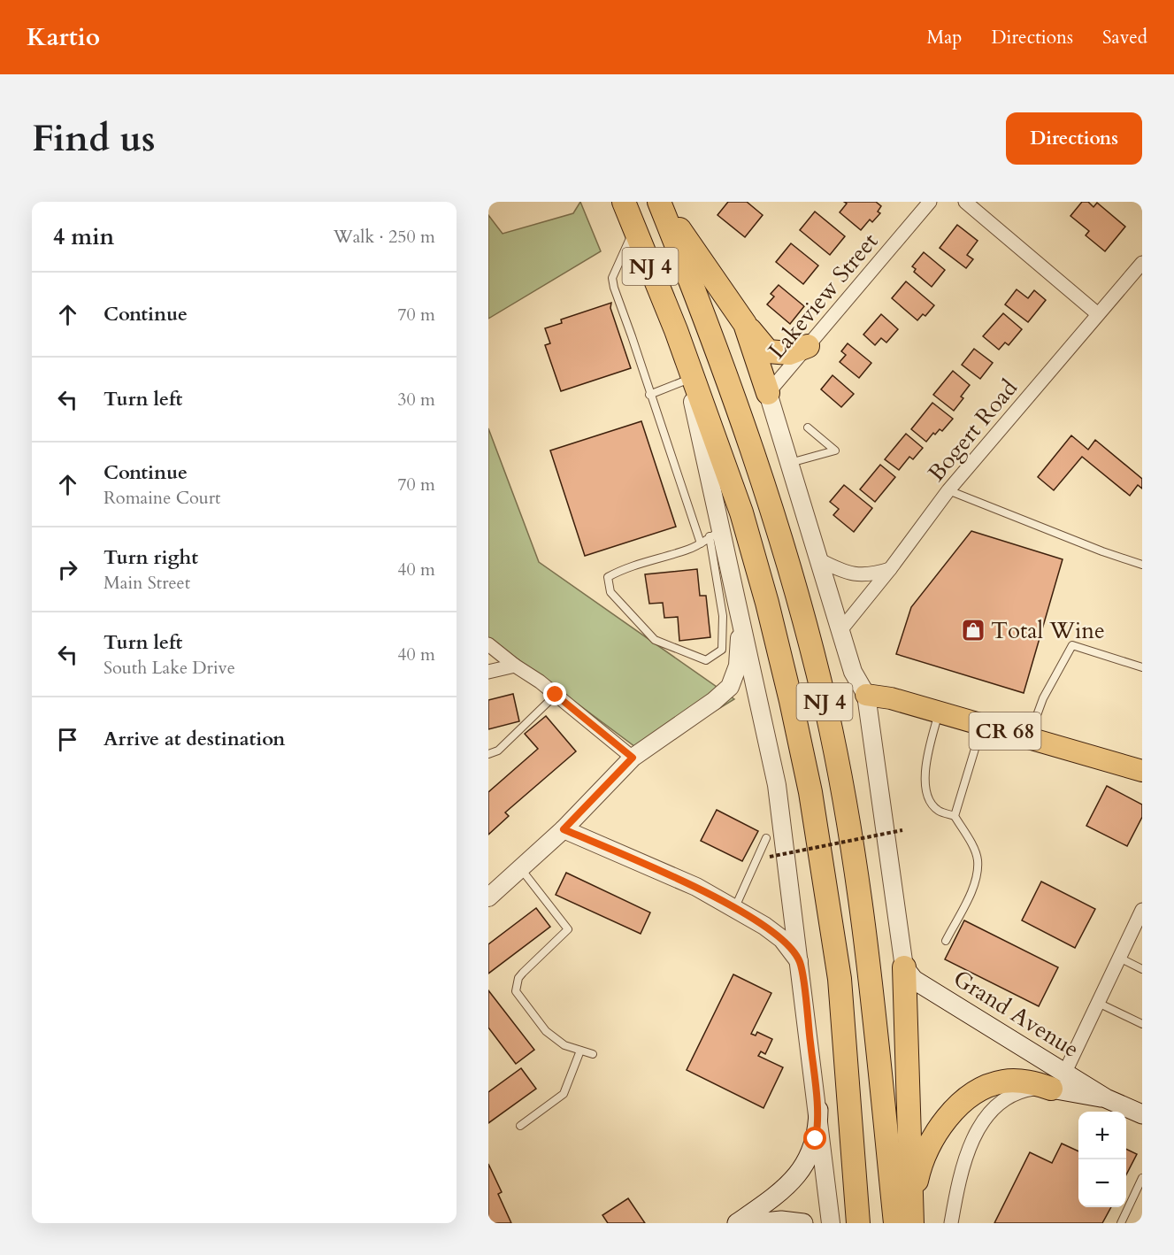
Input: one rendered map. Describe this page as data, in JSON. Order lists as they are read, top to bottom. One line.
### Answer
{"streets":{"highway":["NJ 4"],"main road":["CR 68","Grand Avenue"],"street":["Lakeview Street","Bogert Road"]},"places":{"shop":["Total Wine"]},"page":{"header":"Kartio","nav":["Map","Directions","Saved"],"buttons":"Directions","title":"Find us","heading":["4 min","Walk · 250 m"],"list":[["Continue","70 m"],["Turn left","30 m"],["Continue","Romaine Court","70 m"],["Turn right","Main Street","40 m"],["Turn left","South Lake Drive","40 m"],"Arrive at destination"],"map_buttons":["+","−"]}}
